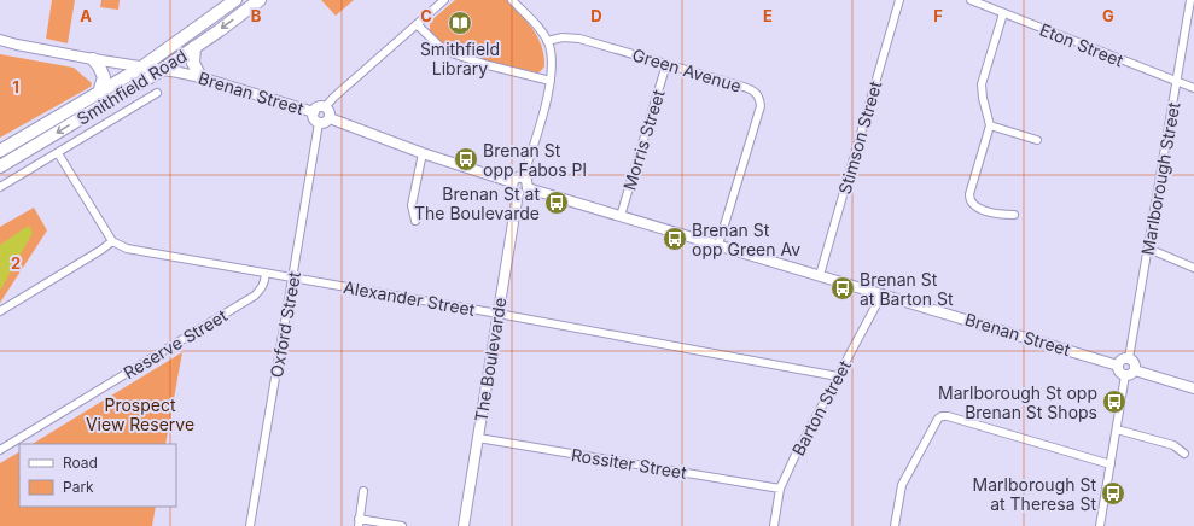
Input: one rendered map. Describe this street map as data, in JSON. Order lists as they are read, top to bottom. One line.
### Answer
{"streets":{"highway":["Smithfield Road"],"street":["Eton Street","Green Avenue","Brenan Street","Stimson Street","Morris Street","Marlborough Street","Alexander Street","Oxford Street","Reserve Street","The Boulevarde","Barton Street","Rossiter Street"]},"crossings":[["Eton Street","Marlborough Street"],["Green Avenue","Brenan Street"],["Green Avenue","Morris Street"],["Smithfield Road","Brenan Street"],["Brenan Street","Stimson Street"],["Brenan Street","Morris Street"],["Brenan Street","Marlborough Street"],["Brenan Street","Oxford Street"],["Brenan Street","The Boulevarde"],["Brenan Street","Barton Street"],["Alexander Street","Oxford Street"],["Alexander Street","Reserve Street"],["Alexander Street","The Boulevarde"],["Alexander Street","Barton Street"],["The Boulevarde","Rossiter Street"],["Barton Street","Rossiter Street"]],"parks":["Prospect View Reserve"],"places":{"library":["Smithfield Library"],"bus stop":["Brenan St opp Fabos Pl","Brenan St at The Boulevarde","Brenan St opp Green Av","Brenan St at Barton St","Marlborough St opp Brenan St Shops","Marlborough St at Theresa St"]},"legend":["Road","Park"],"grid":{"columns":["A","B","C","D","E","F","G"],"rows":["1","2"]}}
